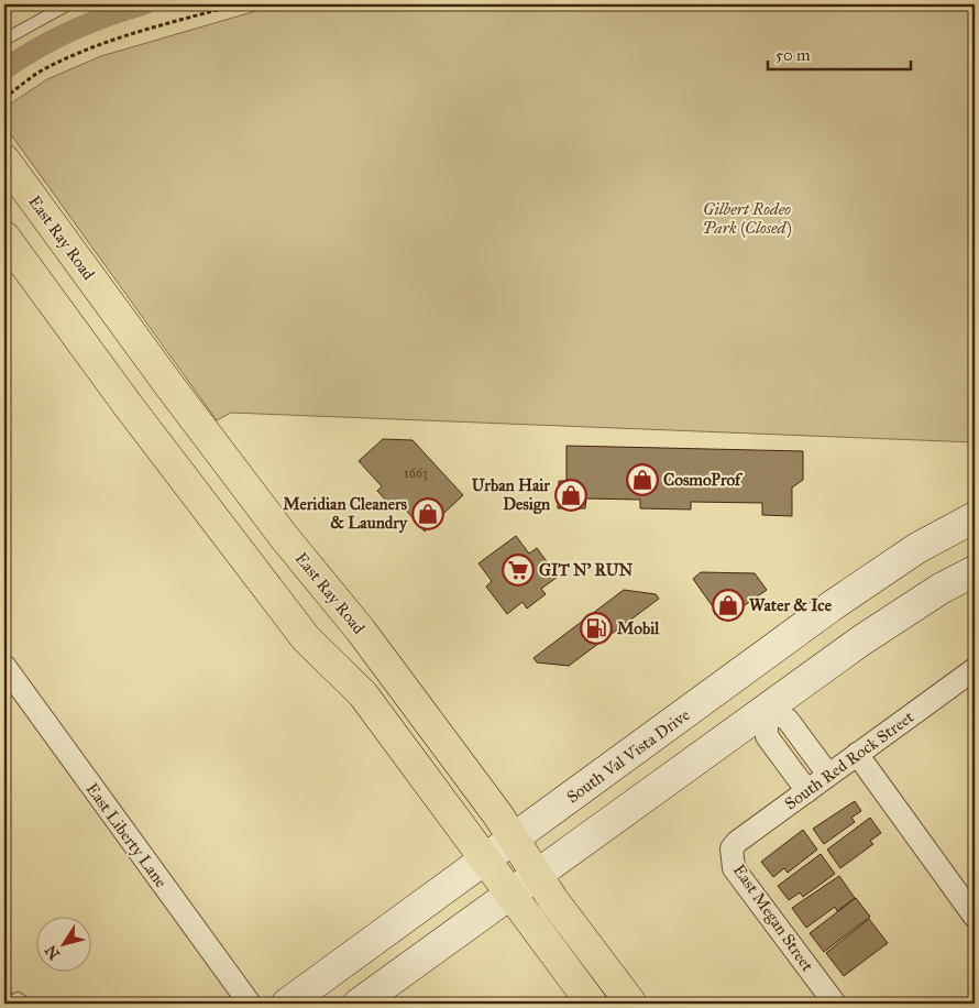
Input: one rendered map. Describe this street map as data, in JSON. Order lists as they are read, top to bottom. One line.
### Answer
{"streets":{"main road":["East Ray Road","South Val Vista Drive"],"street":["South Red Rock Street","East Liberty Lane","East Megan Street"]},"crossings":[["East Ray Road","South Val Vista Drive"],["South Red Rock Street","East Megan Street"]],"parks":["Gilbert Rodeo Park (Closed)"],"places":{"shop":["CosmoProf","Urban Hair Design","Meridian Cleaners & Laundry","Water & Ice"],"supermarket":["GIT N' RUN"],"fuel station":["Mobil"]},"house_numbers":["1663"],"scale_bar":"50 m","north":"bottom left"}
